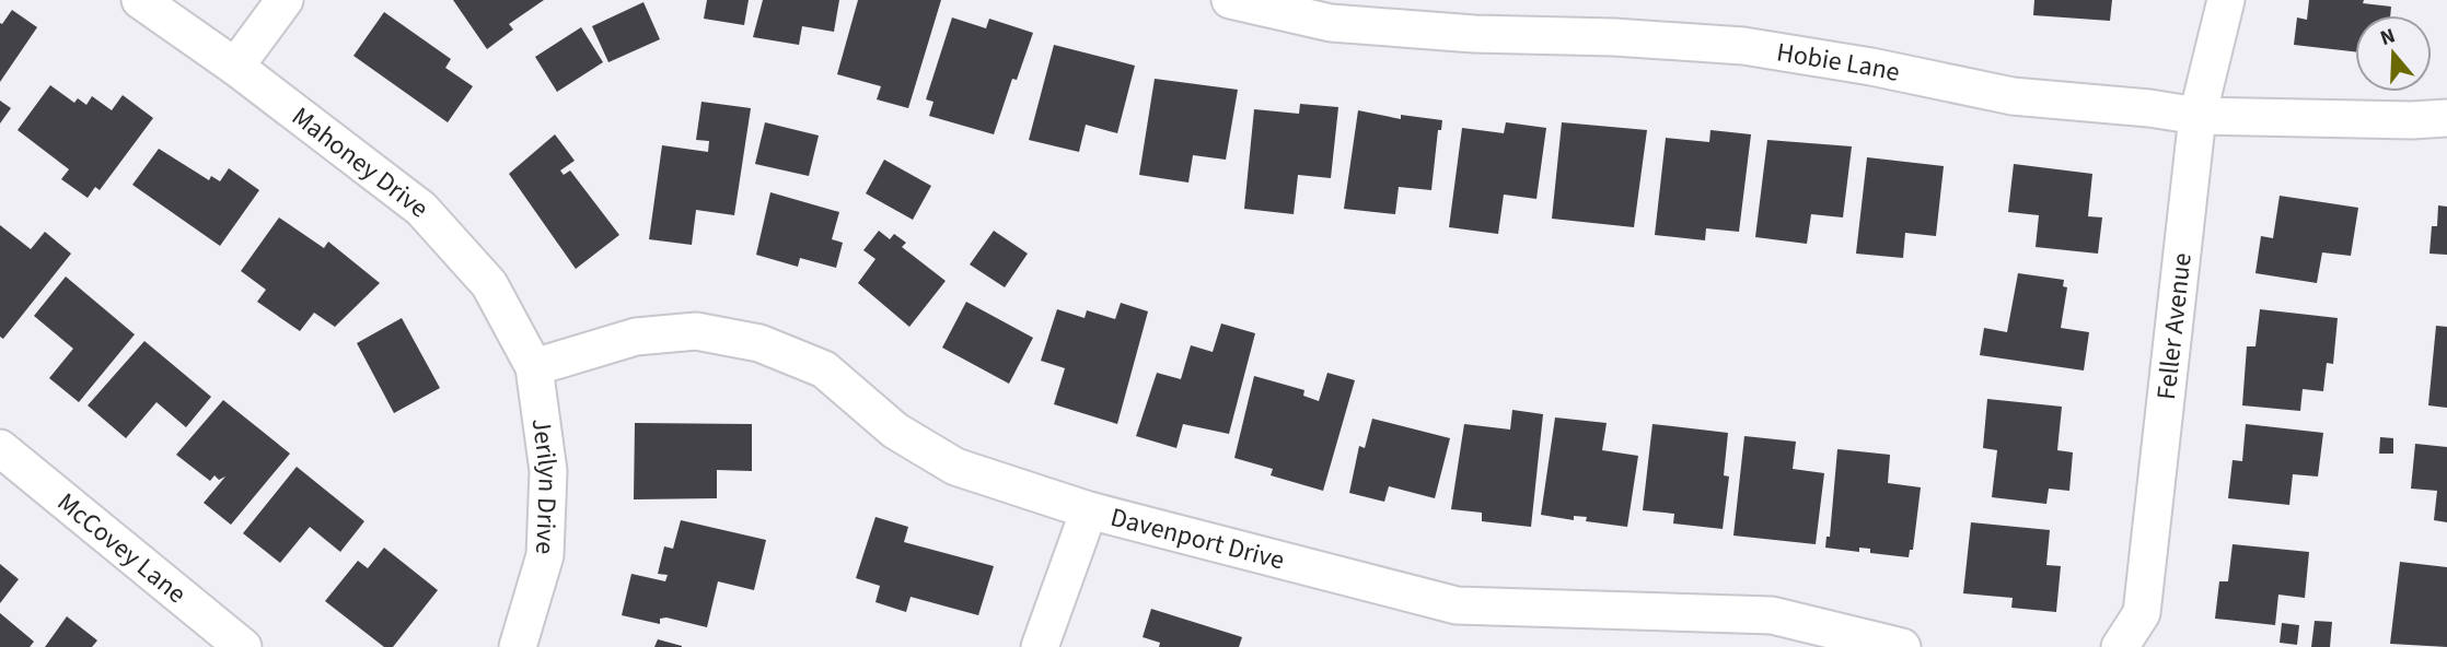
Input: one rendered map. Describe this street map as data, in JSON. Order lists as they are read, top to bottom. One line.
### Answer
{"streets":{"street":["Hobie Lane","Mahoney Drive","Feller Avenue","Jerilyn Drive","Davenport Drive","McCovey Lane"]},"crossings":[["Hobie Lane","Feller Avenue"],["Mahoney Drive","Jerilyn Drive"],["Mahoney Drive","Davenport Drive"],["Jerilyn Drive","Davenport Drive"]],"north":"top"}
